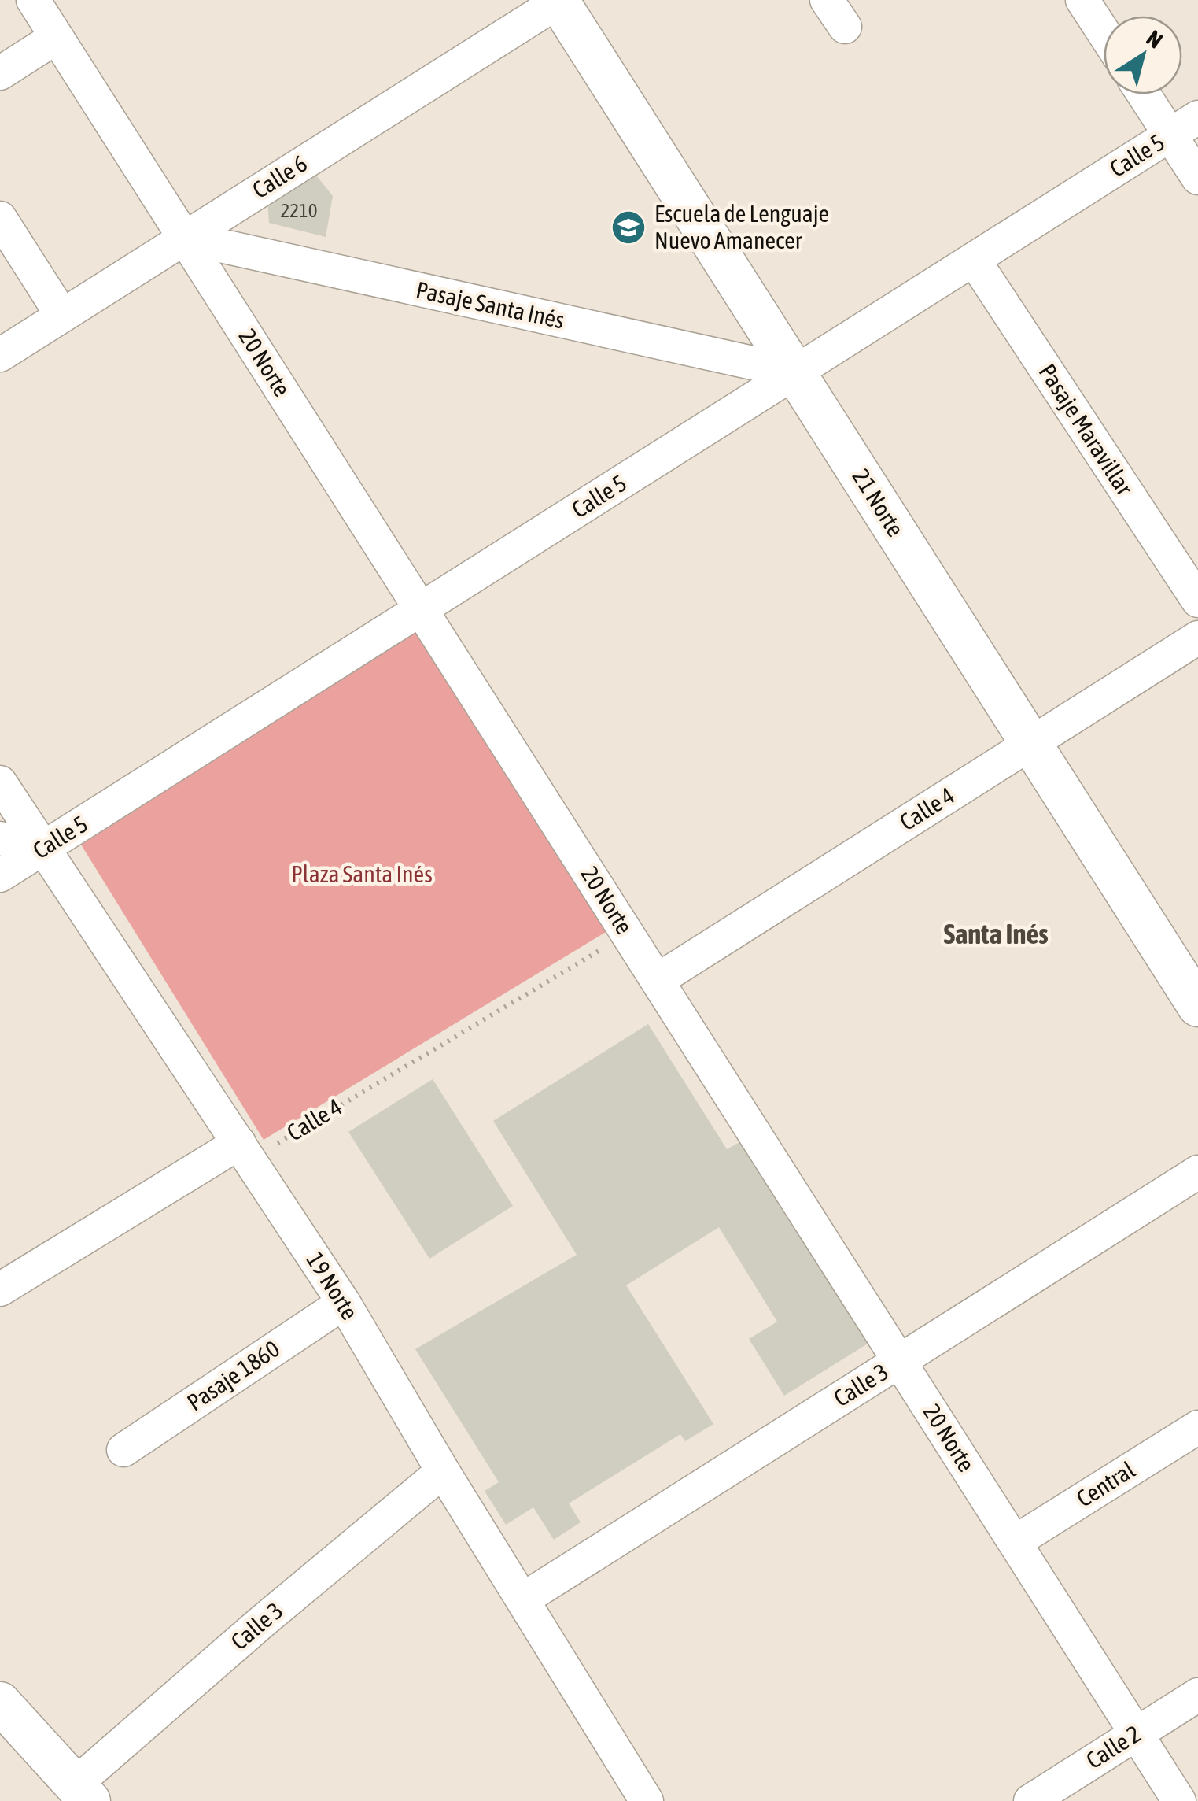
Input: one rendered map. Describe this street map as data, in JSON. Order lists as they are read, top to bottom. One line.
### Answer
{"streets":{"street":["Calle 5","Calle 6","Pasaje Santa Inés","20 Norte","Pasaje Maravillar","21 Norte","Calle 4","19 Norte","Pasaje 1860","Calle 3","Central","Calle 2"]},"crossings":[["Calle 5","Pasaje Santa Inés"],["Calle 5","20 Norte"],["Calle 5","Pasaje Maravillar"],["Calle 5","21 Norte"],["Calle 5","19 Norte"],["Calle 6","Pasaje Santa Inés"],["Calle 6","20 Norte"],["Calle 6","21 Norte"],["Pasaje Santa Inés","20 Norte"],["Pasaje Santa Inés","21 Norte"],["20 Norte","Calle 4"],["20 Norte","Calle 3"],["20 Norte","Central"],["20 Norte","Calle 2"],["21 Norte","Calle 4"],["Calle 4","19 Norte"],["19 Norte","Pasaje 1860"],["19 Norte","Calle 3"]],"districts":["Santa Inés"],"parks":["Plaza Santa Inés"],"places":{"school or university":["Escuela de Lenguaje Nuevo Amanecer"]},"house_numbers":["2210"],"north":"top right"}
